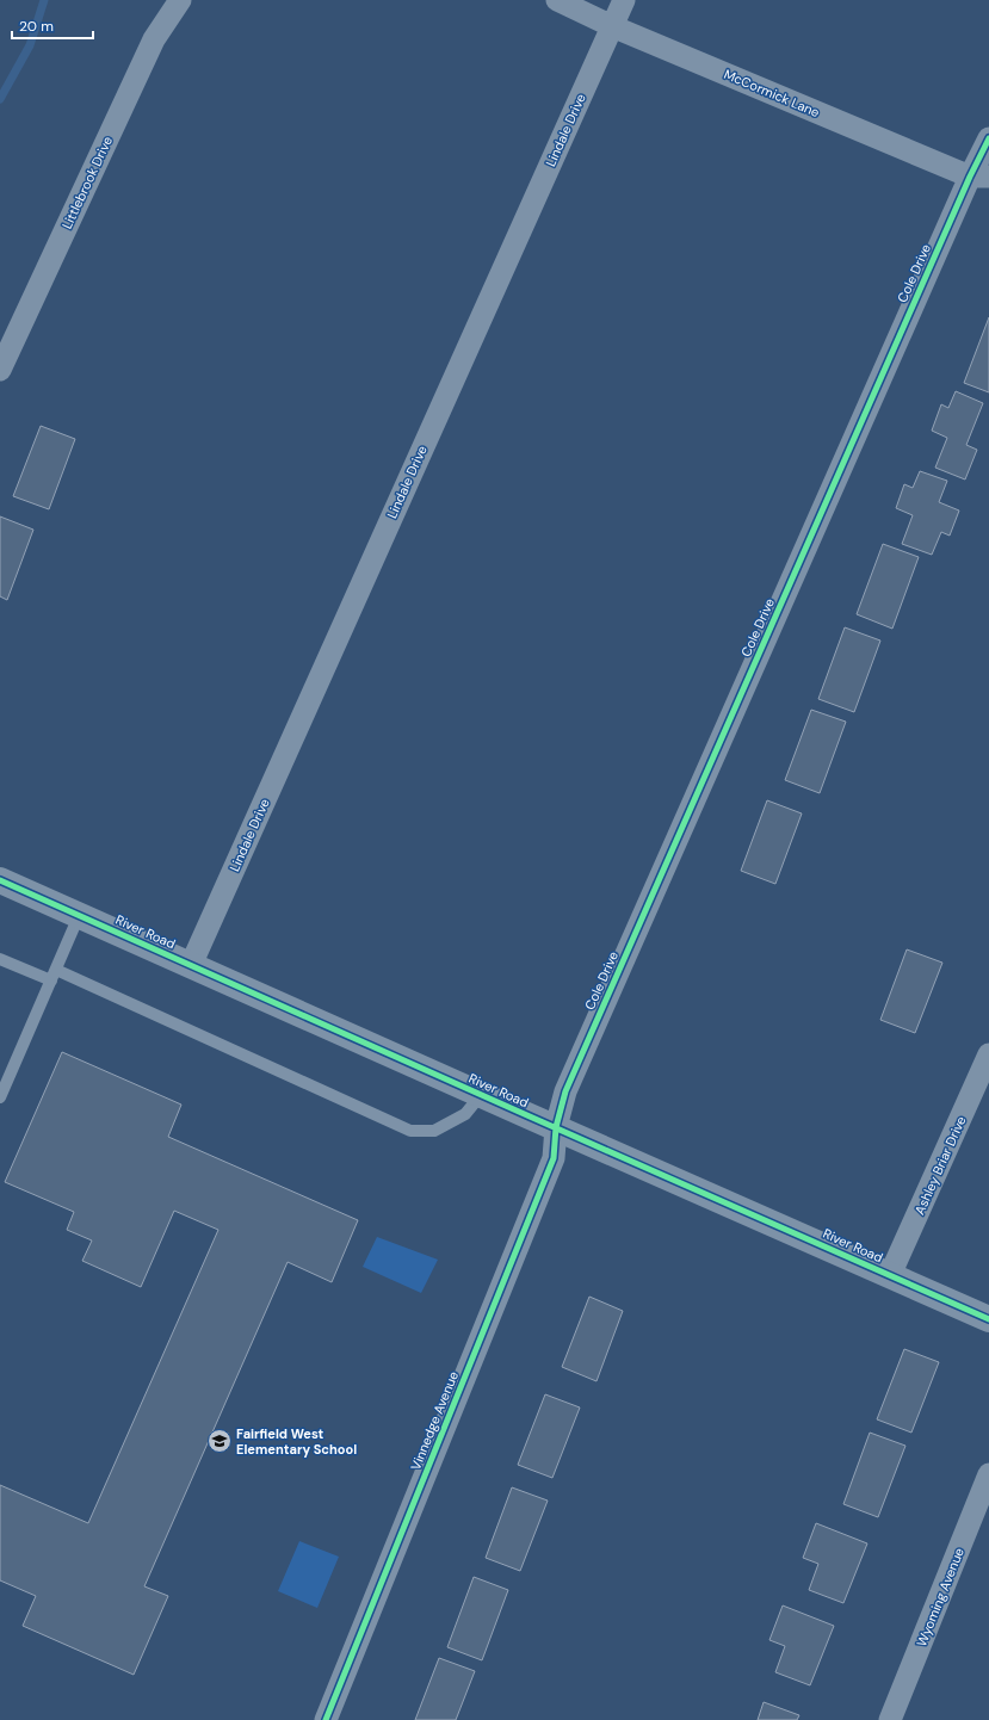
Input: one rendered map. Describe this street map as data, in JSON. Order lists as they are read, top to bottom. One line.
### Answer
{"streets":{"street":["McCormick Lane","Lindale Drive","Littlebrook Drive","Cole Drive","River Road","Ashley Briar Drive","Vinnedge Avenue","Wyoming Avenue"]},"crossings":[["McCormick Lane","Lindale Drive"],["McCormick Lane","Cole Drive"],["Lindale Drive","River Road"],["Cole Drive","River Road"],["Cole Drive","Vinnedge Avenue"],["River Road","Ashley Briar Drive"],["River Road","Vinnedge Avenue"]],"places":{"school or university":["Fairfield West Elementary School"]},"scale_bar":"20 m"}
